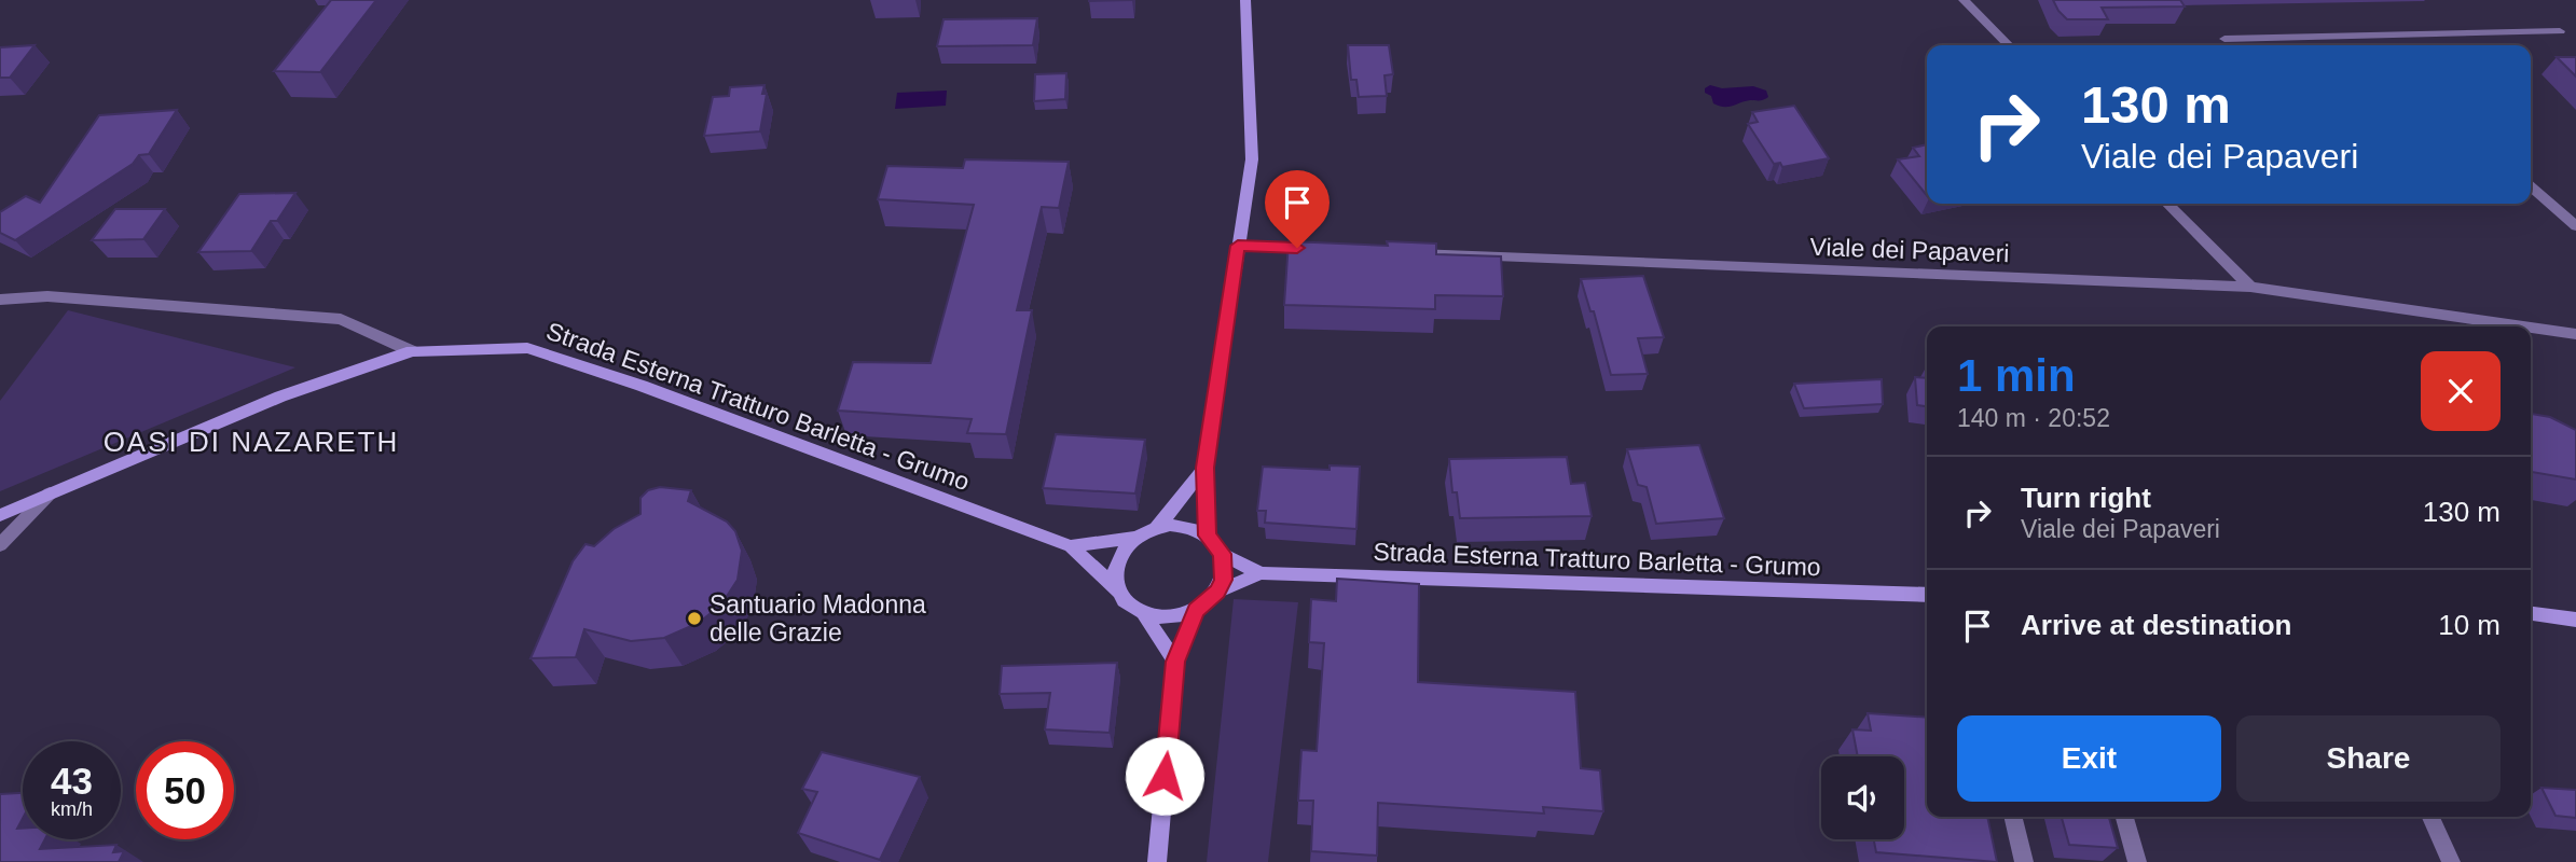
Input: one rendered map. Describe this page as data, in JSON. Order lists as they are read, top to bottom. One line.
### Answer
{"streets":{"street":["Viale dei Papaveri","Strada Esterna Tratturo Barletta - Grumo"]},"districts":["OASI DI NAZARETH"],"places":["Santuario Madonna delle Grazie"],"page":{"turn":["130 m","Viale dei Papaveri"],"heading":["1 min","140 m · 20:52"],"list":[{"name":"Turn right","note":"Viale dei Papaveri","value":"130 m"},{"name":"Arrive at destination","value":"10 m"}],"buttons":["Exit","Share"],"speed":"43 km/h","limit":"50"}}
